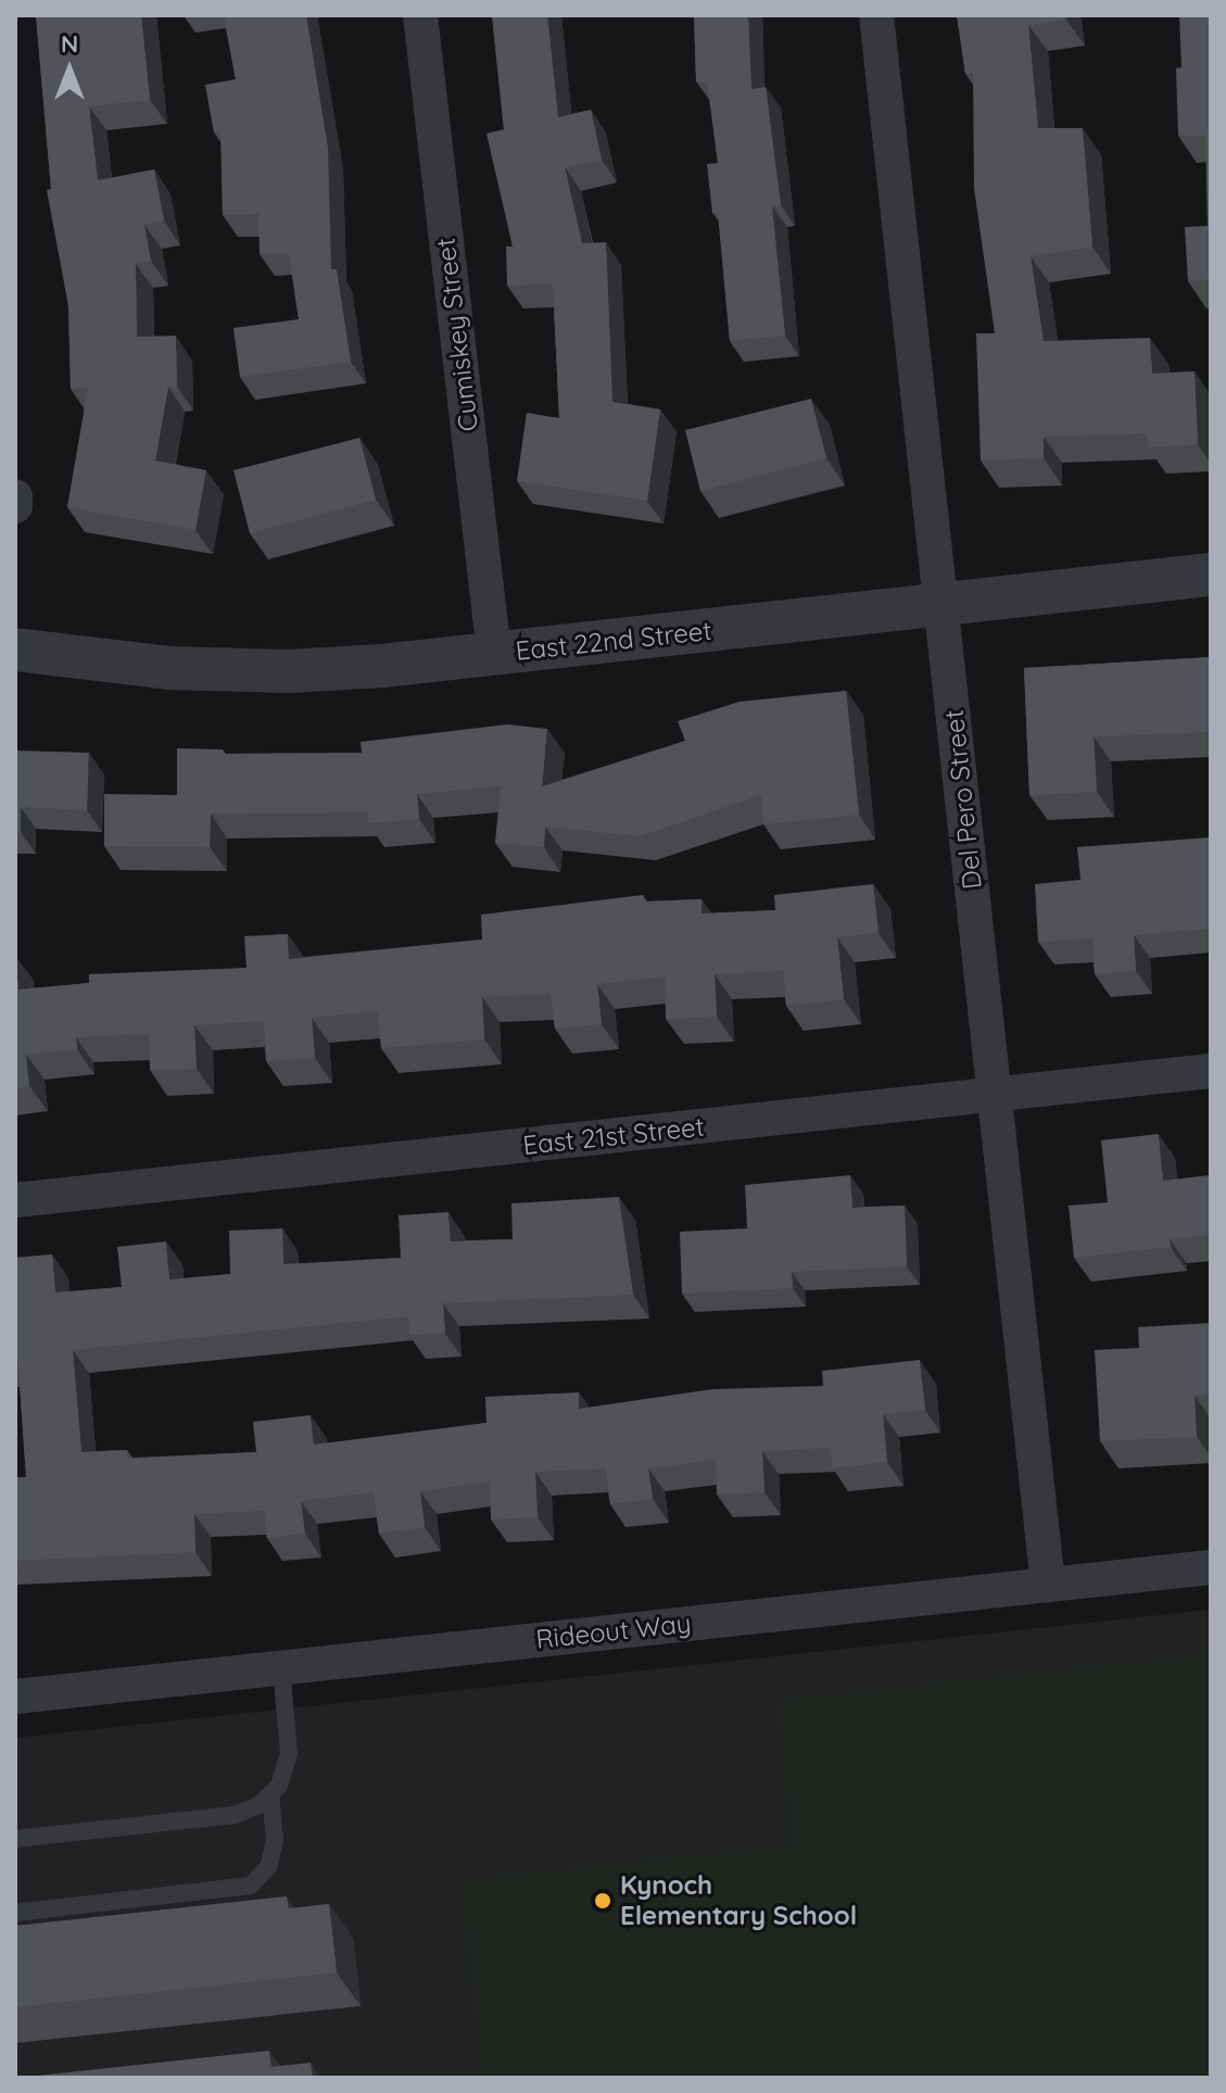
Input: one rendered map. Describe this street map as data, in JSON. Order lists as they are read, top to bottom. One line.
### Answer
{"streets":{"street":["Cumiskey Street","East 22nd Street","Del Pero Street","East 21st Street","Rideout Way"]},"crossings":[["Cumiskey Street","East 22nd Street"],["East 22nd Street","Del Pero Street"],["Del Pero Street","East 21st Street"],["Del Pero Street","Rideout Way"]],"places":["Kynoch Elementary School"],"north":"top"}
